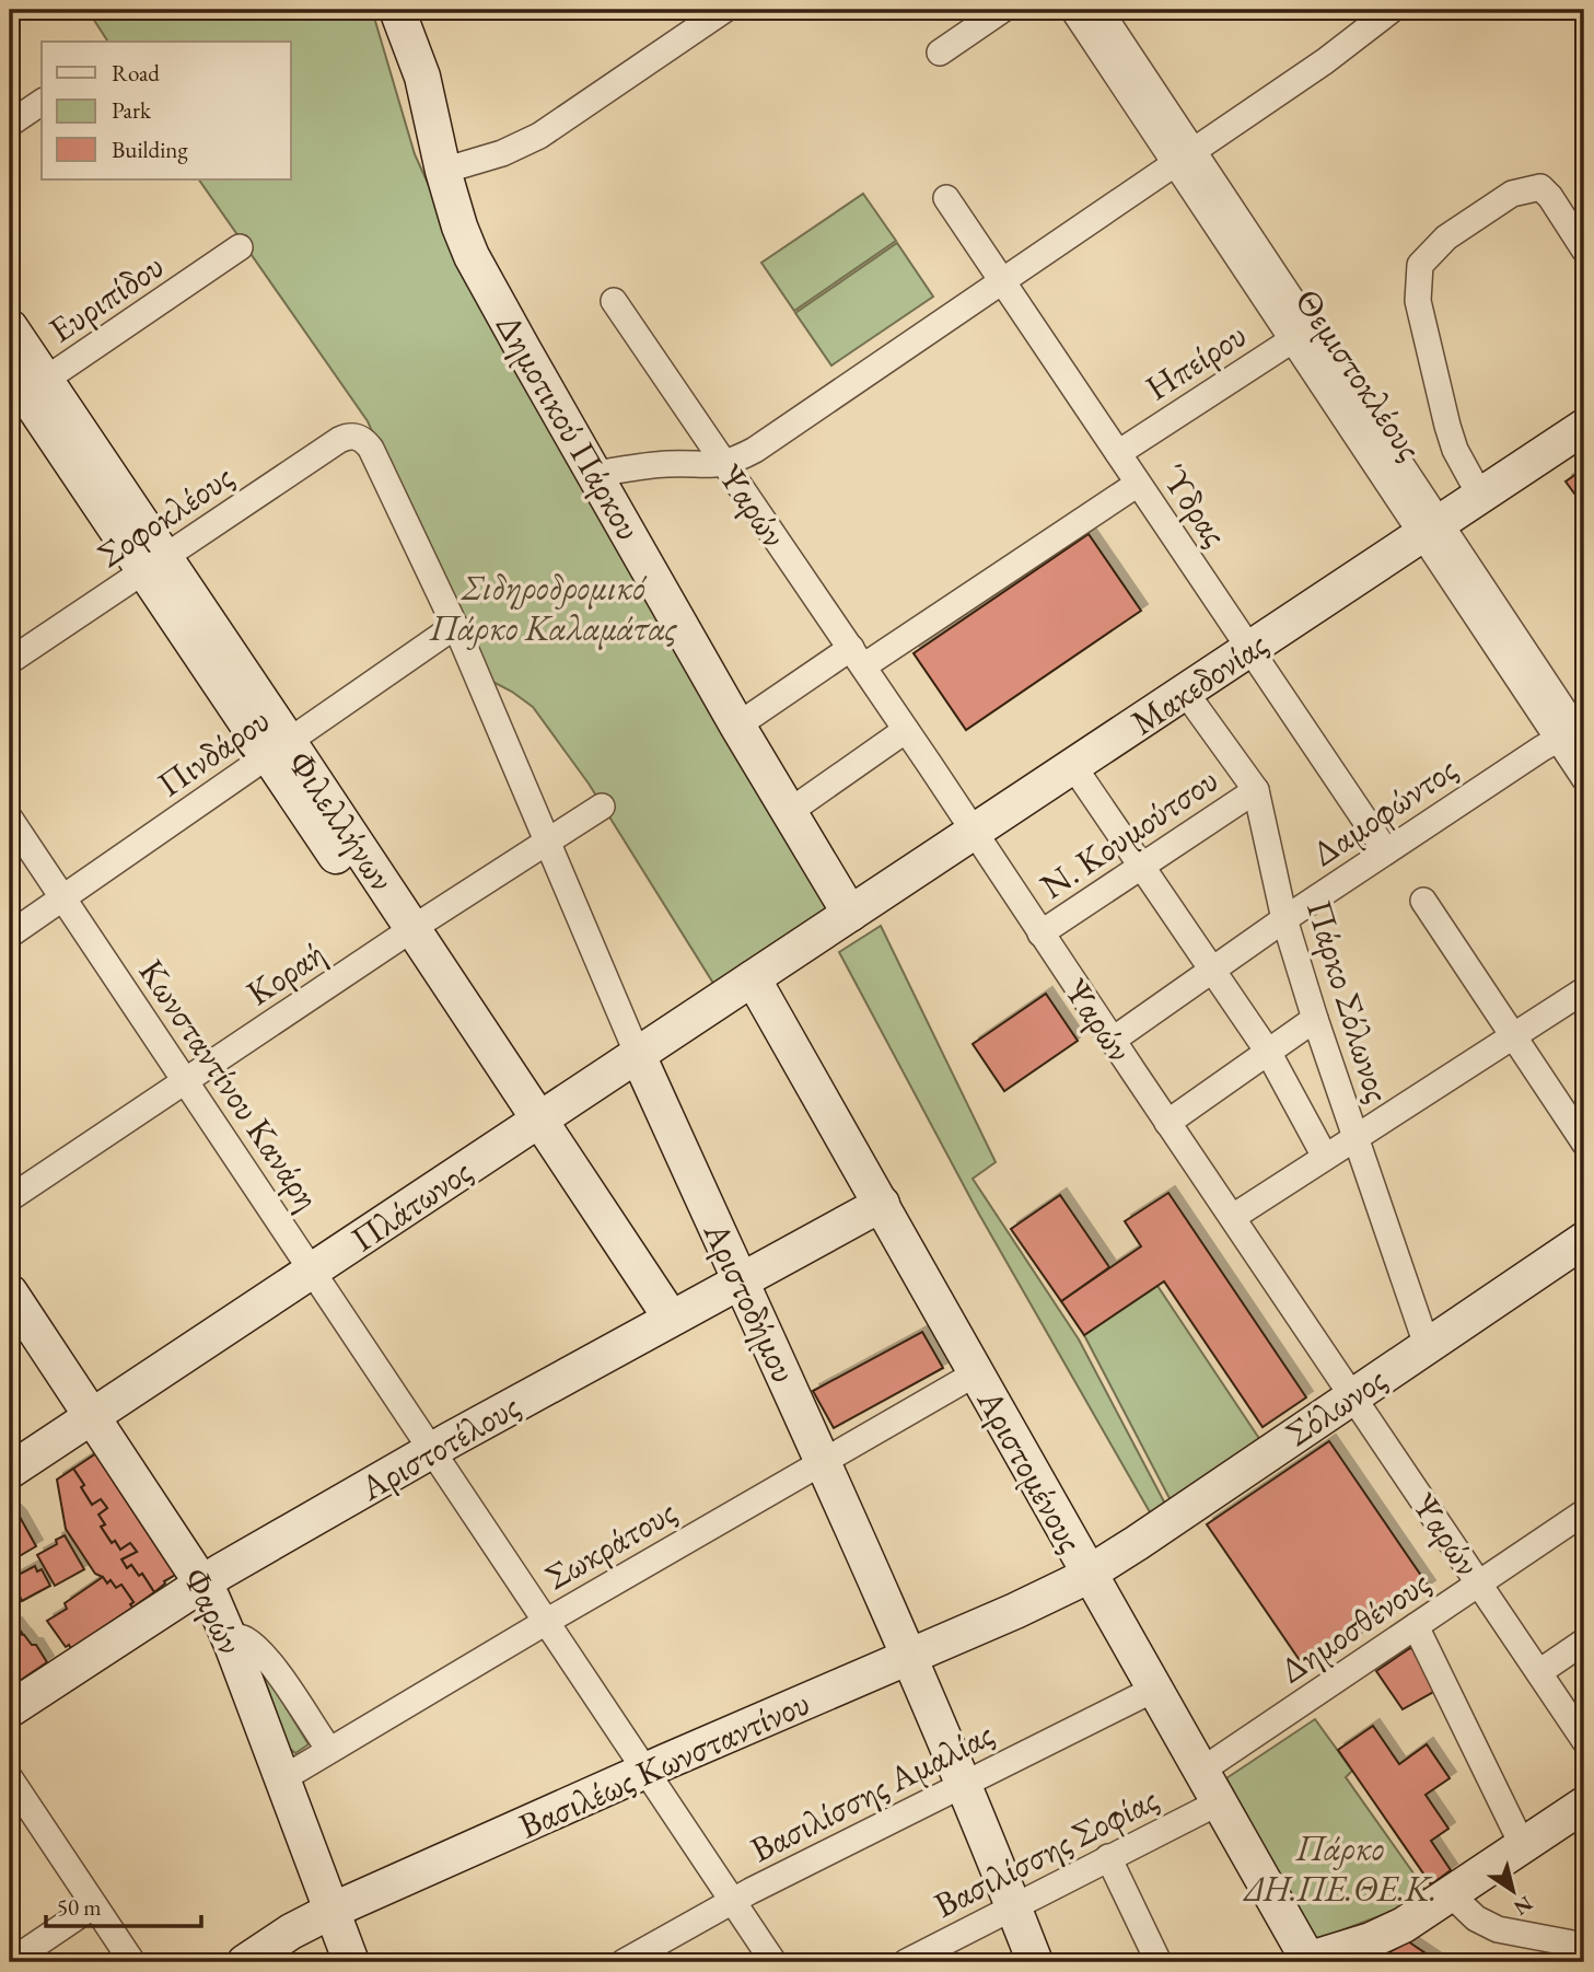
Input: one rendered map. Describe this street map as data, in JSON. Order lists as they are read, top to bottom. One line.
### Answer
{"streets":{"street":["Ευριπίδου","Ηπείρου","Θεμιστοκλέους","Δημοτικού Πάρκου","Ψαρών","Ύδρας","Σοφοκλέους","Μακεδονίας","Πινδάρου","Δαμοφώντος","Φιλελλήνων","Ν. Κουμούτσου","Κοραή","Πάρκο Σόλωνος","Κωνσταντίνου Κανάρη","Πλάτωνος","Αριστοδήμου","Σόλωνος","Αριστοτέλους","Αριστομένους","Σωκράτους","Φαρών","Δημοσθένους","Βασιλέως Κωνσταντίνου","Βασιλίσσης Αμαλίας","Βασιλίσσης Σοφίας"]},"crossings":[["Ευριπίδου","Φιλελλήνων"],["Ηπείρου","Θεμιστοκλέους"],["Ηπείρου","Ύδρας"],["Θεμιστοκλέους","Μακεδονίας"],["Θεμιστοκλέους","Δαμοφώντος"],["Δημοτικού Πάρκου","Μακεδονίας"],["Ψαρών","Μακεδονίας"],["Ψαρών","Δαμοφώντος"],["Ψαρών","Ν. Κουμούτσου"],["Ψαρών","Σόλωνος"],["Ψαρών","Δημοσθένους"],["Ύδρας","Μακεδονίας"],["Ύδρας","Δαμοφώντος"],["Σοφοκλέους","Πινδάρου"],["Σοφοκλέους","Φιλελλήνων"],["Σοφοκλέους","Αριστοδήμου"],["Μακεδονίας","Πάρκο Σόλωνος"],["Μακεδονίας","Πλάτωνος"],["Πινδάρου","Φιλελλήνων"],["Πινδάρου","Κωνσταντίνου Κανάρη"],["Πινδάρου","Αριστοδήμου"],["Δαμοφώντος","Πάρκο Σόλωνος"],["Φιλελλήνων","Κοραή"],["Φιλελλήνων","Πλάτωνος"],["Φιλελλήνων","Αριστοτέλους"],["Ν. Κουμούτσου","Πάρκο Σόλωνος"],["Κοραή","Κωνσταντίνου Κανάρη"],["Κοραή","Αριστοδήμου"],["Πάρκο Σόλωνος","Σόλωνος"],["Κωνσταντίνου Κανάρη","Πλάτωνος"],["Κωνσταντίνου Κανάρη","Αριστοτέλους"],["Κωνσταντίνου Κανάρη","Σωκράτους"],["Κωνσταντίνου Κανάρη","Βασιλέως Κωνσταντίνου"],["Κωνσταντίνου Κανάρη","Βασιλίσσης Αμαλίας"],["Πλάτωνος","Αριστοδήμου"],["Πλάτωνος","Αριστομένους"],["Πλάτωνος","Φαρών"],["Αριστοδήμου","Αριστοτέλους"],["Αριστοδήμου","Σωκράτους"],["Αριστοδήμου","Βασιλέως Κωνσταντίνου"],["Αριστοδήμου","Βασιλίσσης Αμαλίας"],["Αριστοδήμου","Βασιλίσσης Σοφίας"],["Σόλωνος","Αριστομένους"],["Σόλωνος","Βασιλέως Κωνσταντίνου"],["Αριστοτέλους","Αριστομένους"],["Αριστοτέλους","Φαρών"],["Αριστομένους","Σωκράτους"],["Αριστομένους","Δημοσθένους"],["Αριστομένους","Βασιλέως Κωνσταντίνου"],["Αριστομένους","Βασιλίσσης Αμαλίας"],["Αριστομένους","Βασιλίσσης Σοφίας"],["Σωκράτους","Φαρών"],["Φαρών","Βασιλέως Κωνσταντίνου"]],"parks":["Σιδηροδρομικό Πάρκο Καλαμάτας","Πάρκο ΔΗ.ΠΕ.ΘΕ.Κ."],"legend":["Road","Park","Building"],"scale_bar":"50 m","north":"bottom right"}
